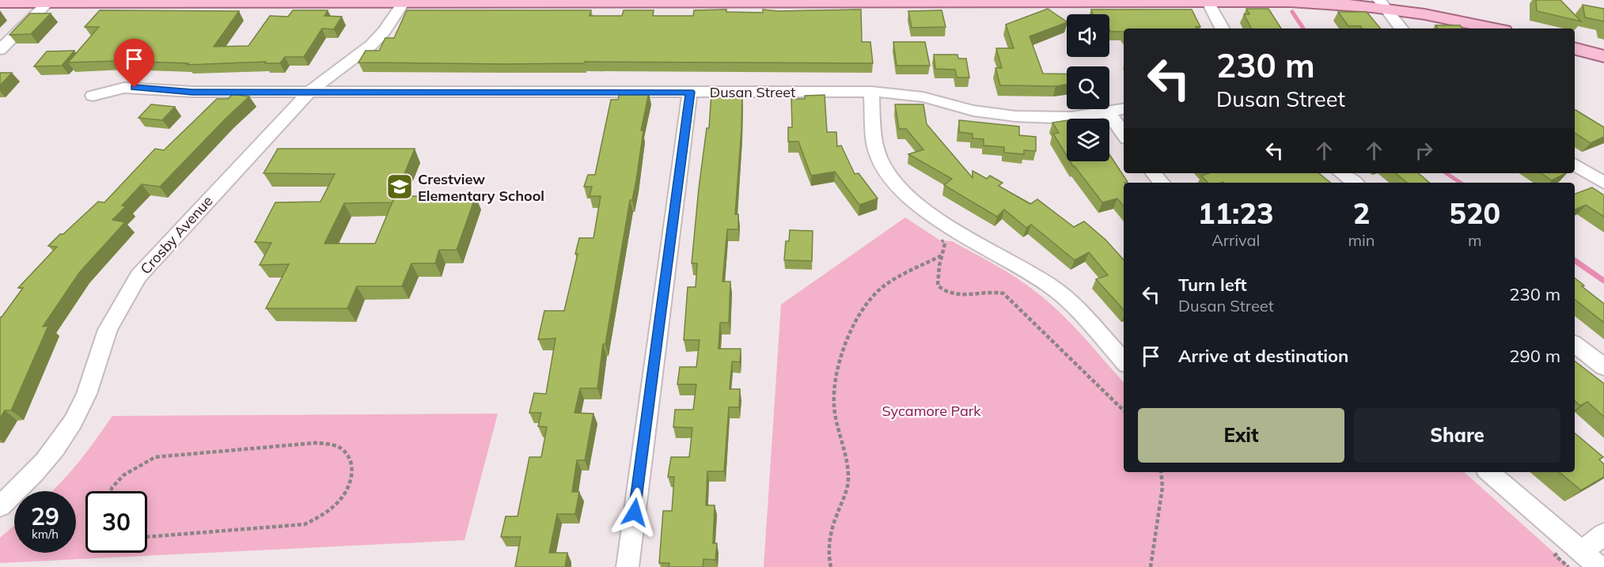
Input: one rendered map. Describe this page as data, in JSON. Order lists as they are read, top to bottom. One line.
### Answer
{"streets":{"street":["Dusan Street","Crosby Avenue"]},"crossings":[["Dusan Street","Crosby Avenue"]],"parks":["Sycamore Park"],"places":{"school or university":["Crestview Elementary School"]},"page":{"turn":["230 m","Dusan Street"],"eta":["11:23","Arrival","2","min","520","m"],"list":[{"name":"Turn left","note":"Dusan Street","value":"230 m"},{"name":"Arrive at destination","value":"290 m"}],"buttons":["Exit","Share"],"speed":"29 km/h","limit":"30"}}
